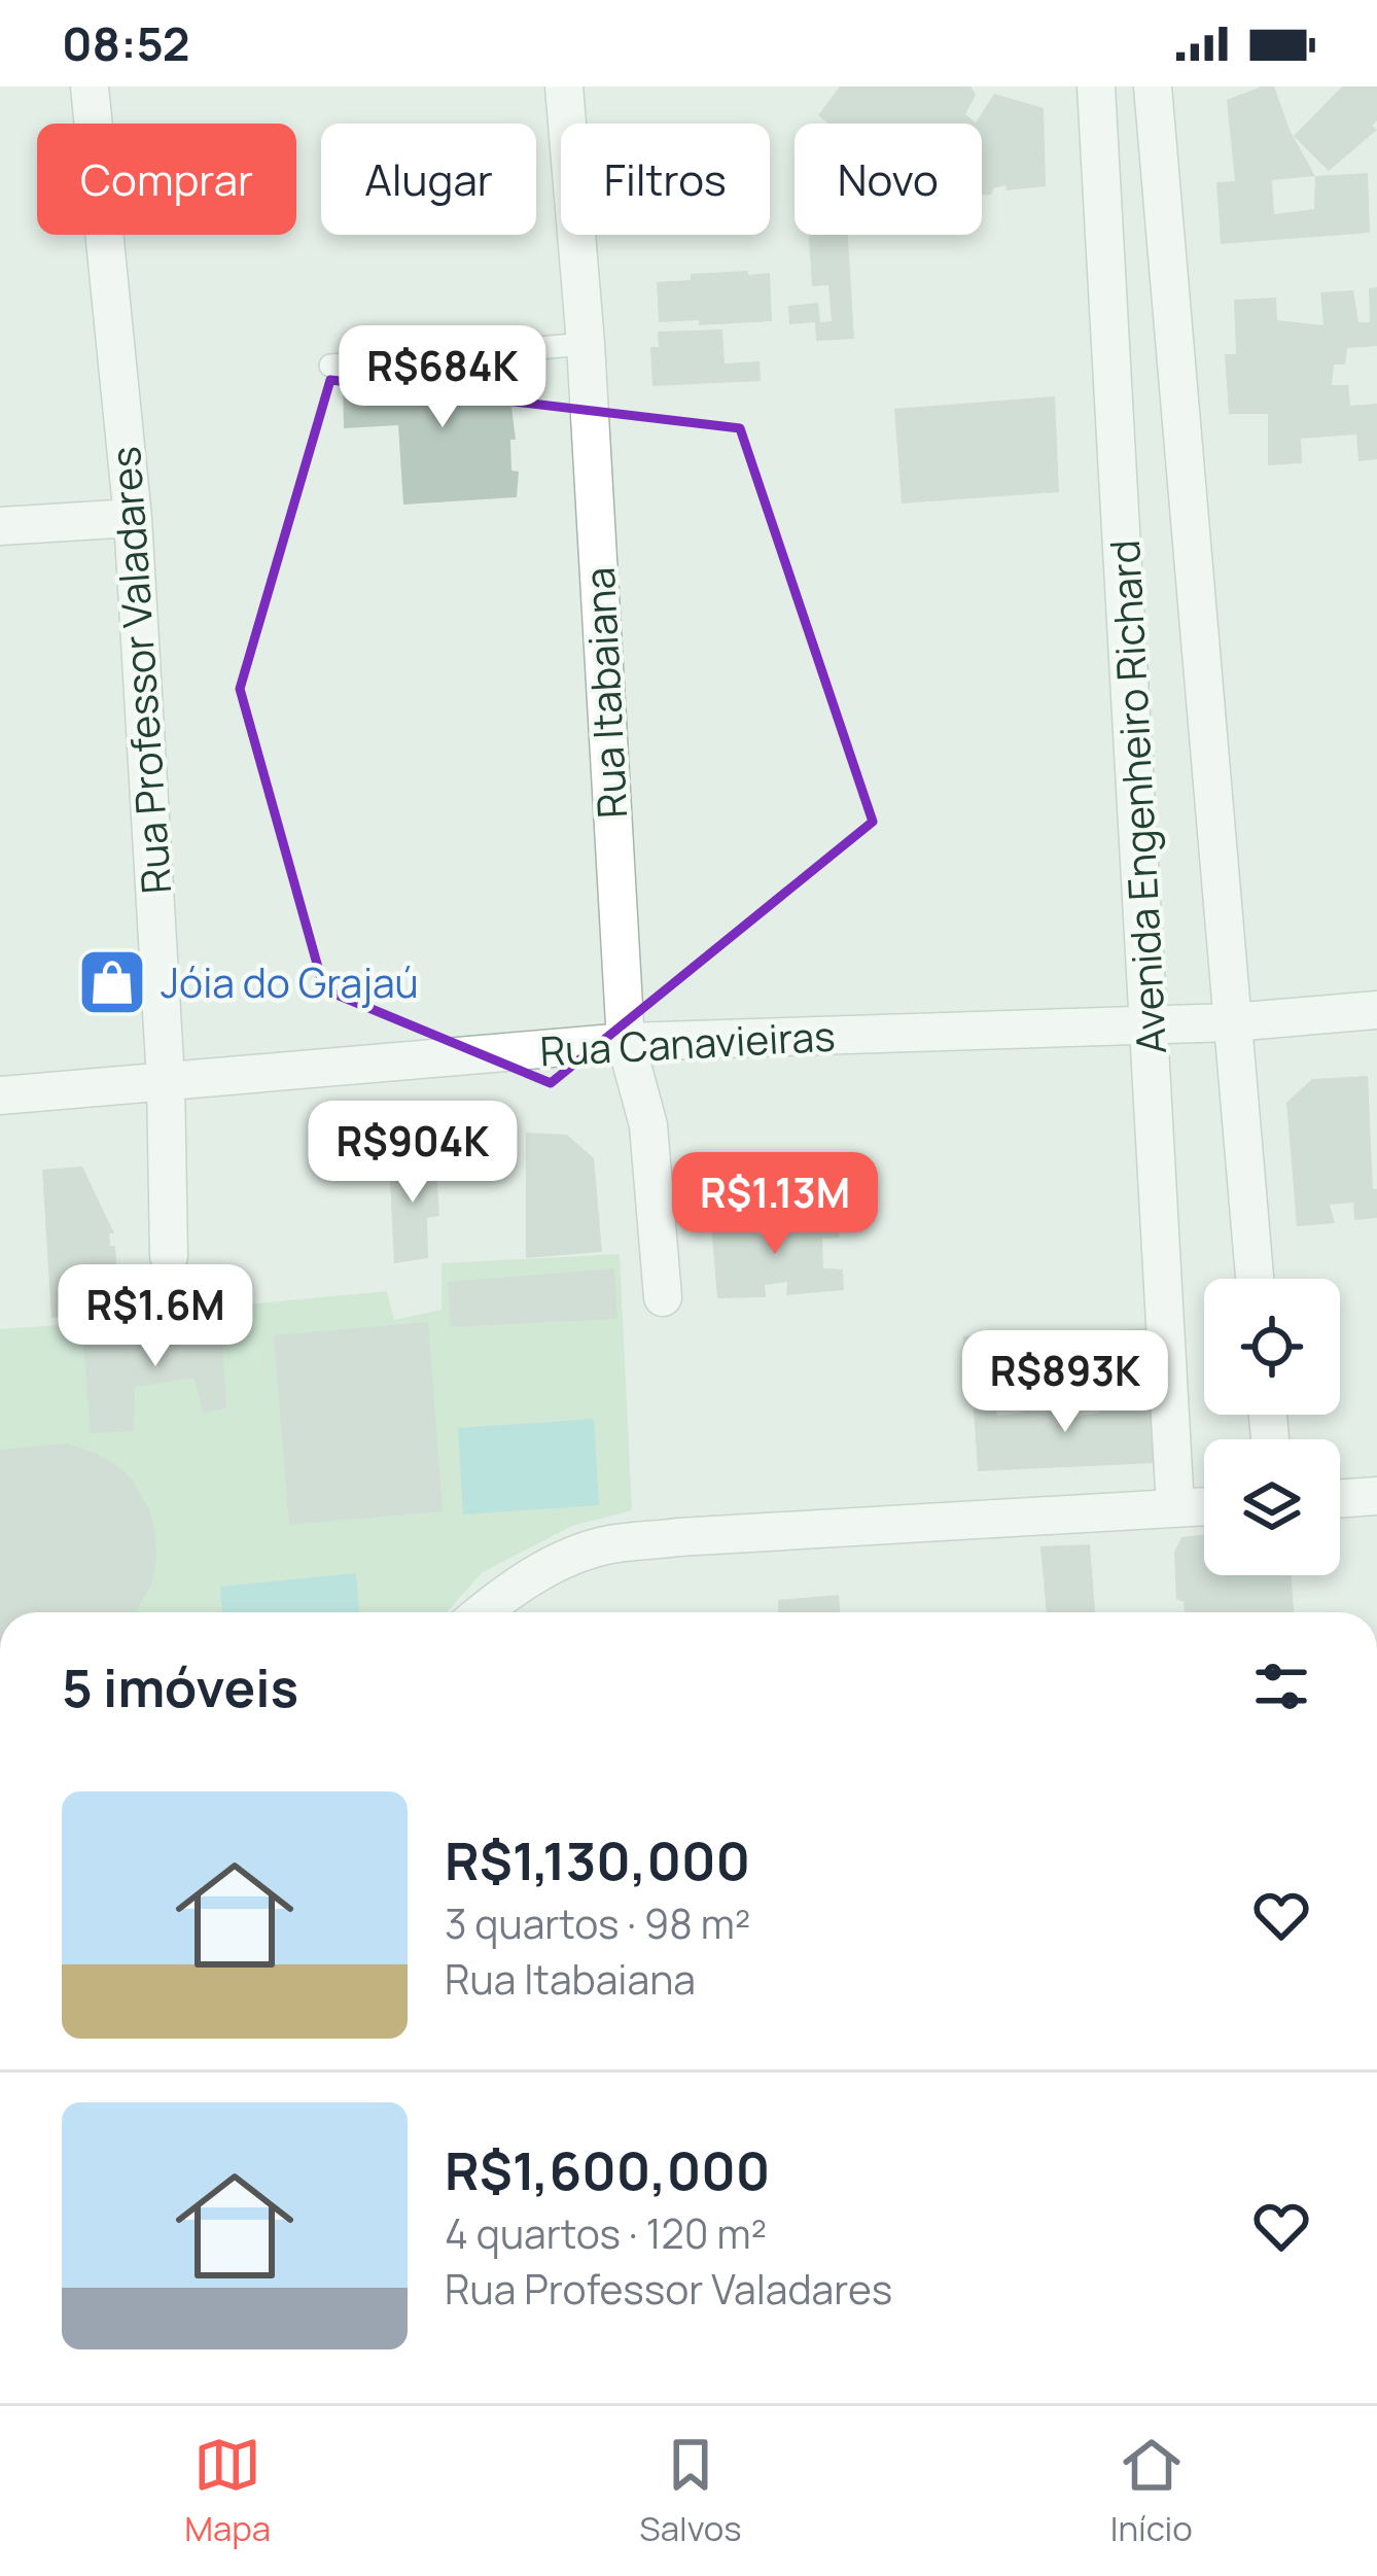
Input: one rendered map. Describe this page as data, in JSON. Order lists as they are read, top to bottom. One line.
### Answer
{"streets":{"street":["Rua Professor Valadares","Rua Itabaiana","Avenida Engenheiro Richard","Rua Canavieiras"]},"crossings":[["Rua Professor Valadares","Rua Canavieiras"],["Rua Itabaiana","Rua Canavieiras"],["Avenida Engenheiro Richard","Rua Canavieiras"]],"places":{"shop":["Jóia do Grajaú"]},"page":{"status":"08:52","chip":["Comprar","Alugar","Filtros","Novo"],"price":["R$684K","R$904K","R$1.13M","R$1.6M","R$893K"],"heading":"5 imóveis","list":[{"name":"R$1,130,000","note":"3 quartos · 98 m² · Rua Itabaiana"},{"name":"R$1,600,000","note":"4 quartos · 120 m² · Rua Professor Valadares"}],"tabs":["Mapa","Salvos","Início"]}}
